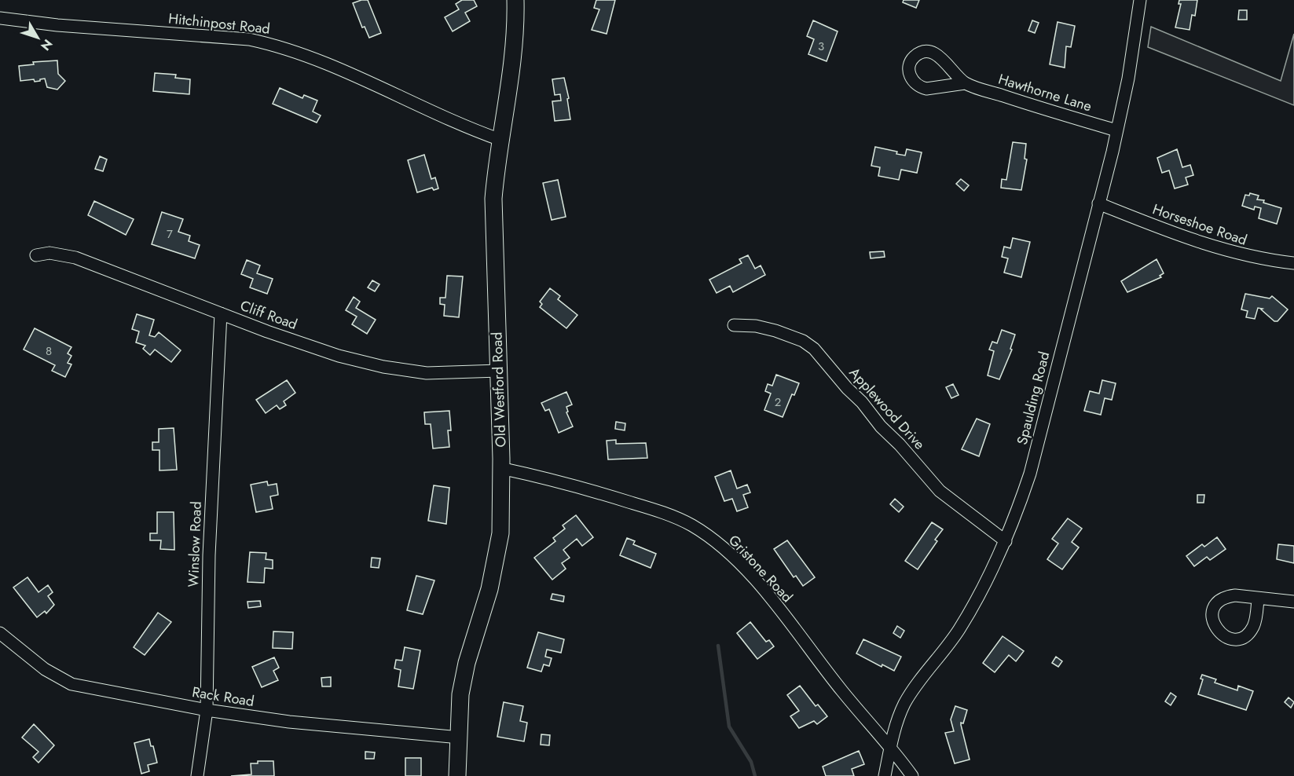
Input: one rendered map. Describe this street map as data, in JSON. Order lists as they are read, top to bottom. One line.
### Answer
{"streets":{"main road":["Old Westford Road"],"street":["Hitchinpost Road","Hawthorne Lane","Horseshoe Road","Cliff Road","Spaulding Road","Applewood Drive","Winslow Road","Gristone Road","Rack Road"]},"crossings":[["Hitchinpost Road","Old Westford Road"],["Hawthorne Lane","Spaulding Road"],["Horseshoe Road","Spaulding Road"],["Cliff Road","Old Westford Road"],["Cliff Road","Winslow Road"],["Old Westford Road","Gristone Road"],["Old Westford Road","Rack Road"],["Spaulding Road","Applewood Drive"],["Spaulding Road","Gristone Road"],["Winslow Road","Rack Road"]],"house_numbers":["3","7","8","2"],"north":"bottom right"}
